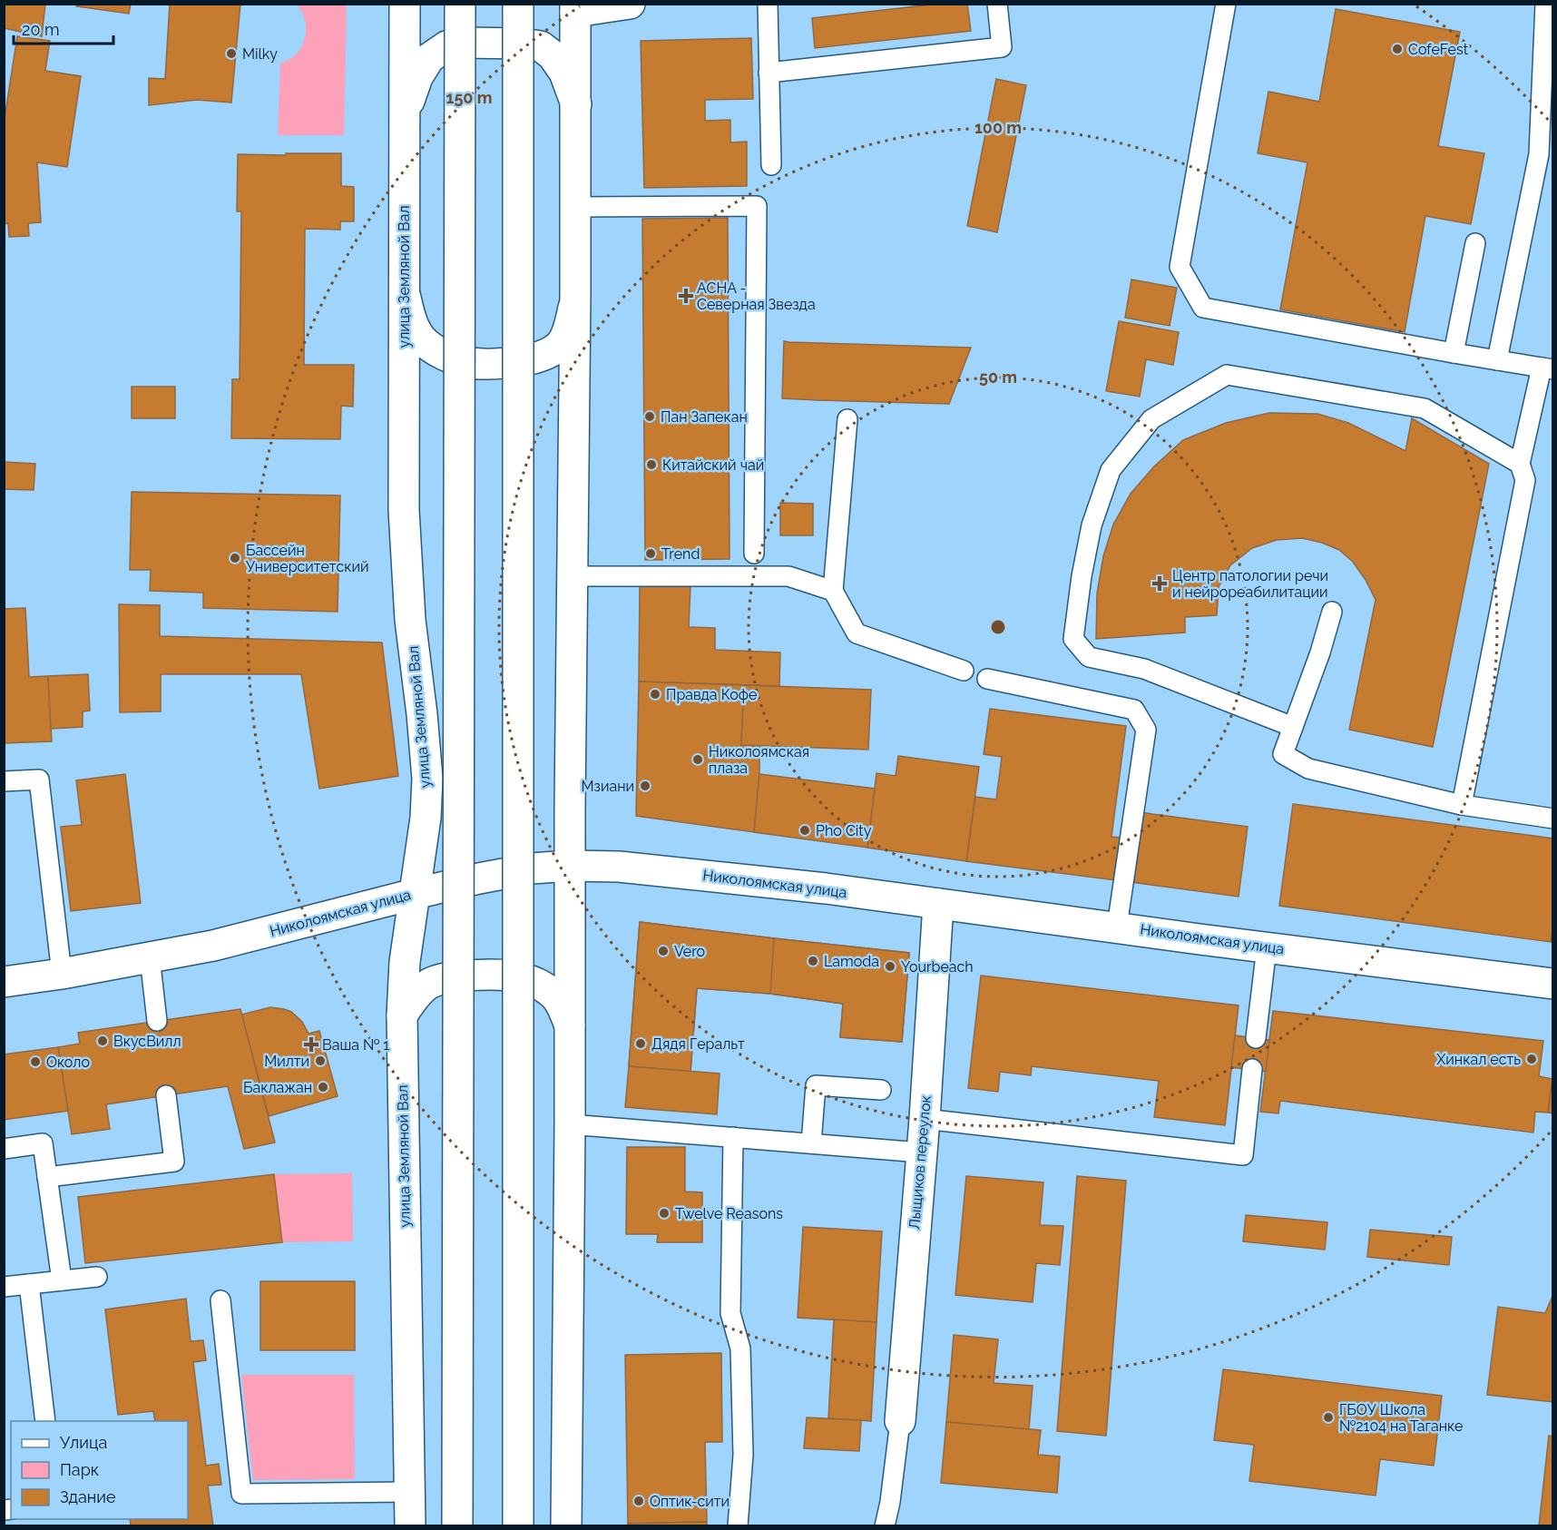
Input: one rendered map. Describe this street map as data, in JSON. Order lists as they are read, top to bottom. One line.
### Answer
{"streets":{"main road":["улица Земляной Вал","Николоямская улица","Лыщиков переулок"]},"crossings":[["улица Земляной Вал","Николоямская улица"],["Николоямская улица","Лыщиков переулок"]],"places":{"other":["CofeFest","Milky","Пан Запекан","Китайский чай","Trend","Бассейн Университетский","Правда Кофе","Николоямская плаза","Мзиани","Pho City","Vero","Lamoda","Yourbeach","ВкусВилл","Дядя Геральт","Хинкал есть","Милти","Около","Баклажан","Twelve Reasons","ГБОУ Школа №2104 на Таганке","Оптик-сити"],"health":["АСНА - Северная Звезда","Центр патологии речи и нейрореабилитации","Ваша № 1"]},"legend":["Улица","Парк","Здание"],"scale_bar":"20 m","rings":["150 m","100 m","50 m"]}
